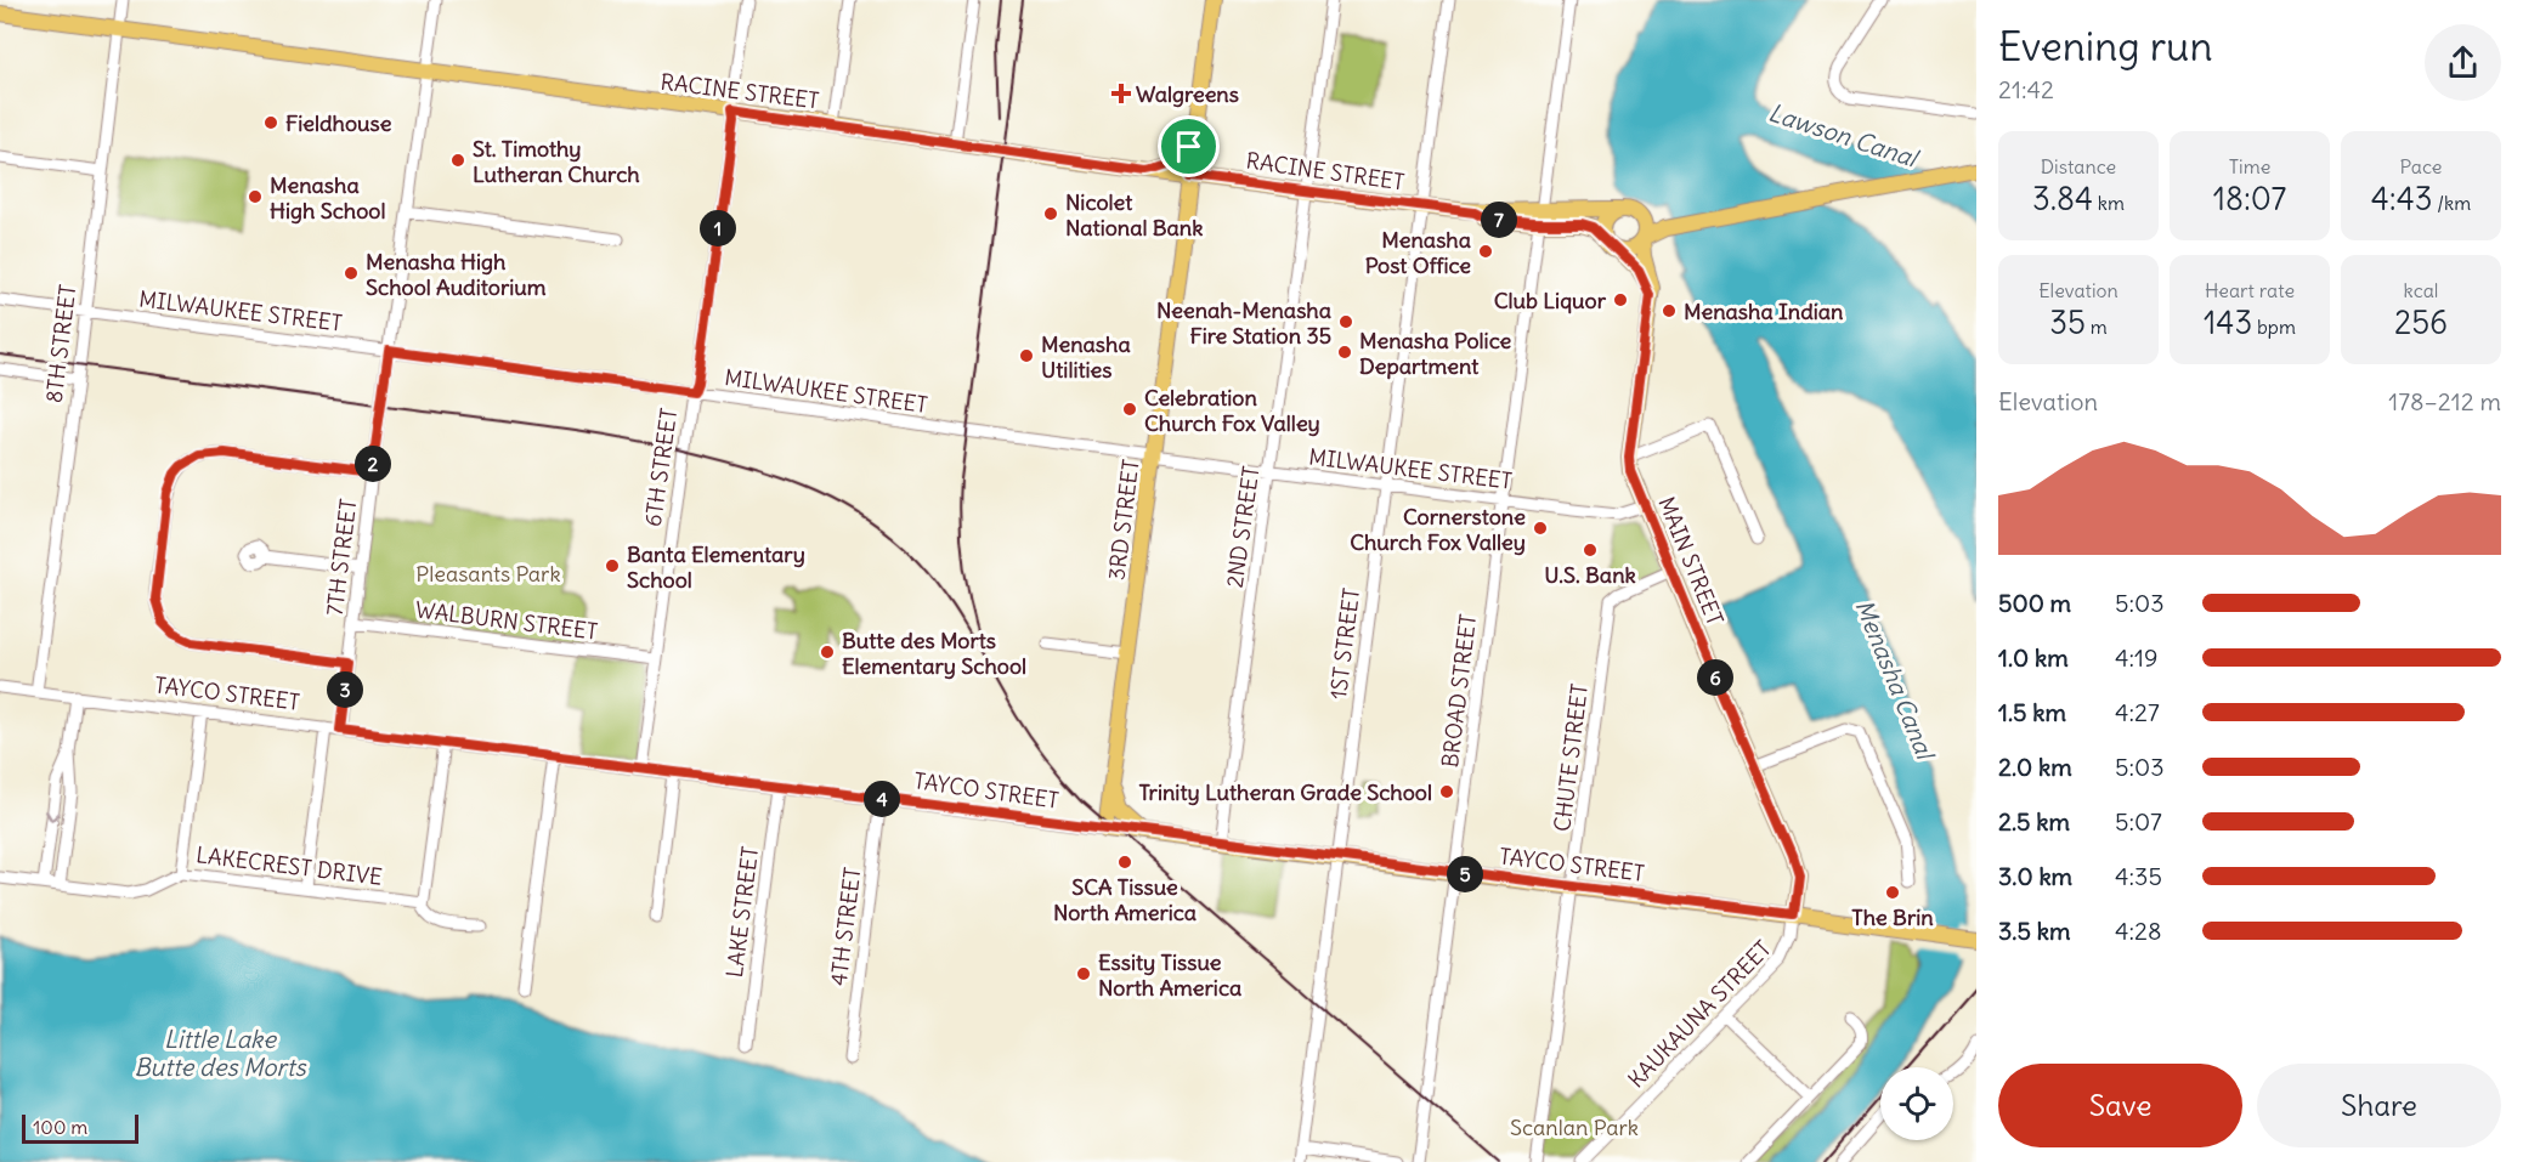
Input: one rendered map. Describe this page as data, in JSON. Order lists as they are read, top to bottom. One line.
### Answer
{"streets":{"main road":["RACINE STREET","3RD STREET","MAIN STREET","TAYCO STREET"],"street":["MILWAUKEE STREET","8TH STREET","6TH STREET","2ND STREET","7TH STREET","WALBURN STREET","1ST STREET","BROAD STREET","CHUTE STREET","LAKECREST DRIVE","LAKE STREET","4TH STREET","KAUKAUNA STREET"]},"crossings":[["RACINE STREET","8TH STREET"],["RACINE STREET","6TH STREET"],["RACINE STREET","3RD STREET"],["RACINE STREET","2ND STREET"],["RACINE STREET","7TH STREET"],["RACINE STREET","MAIN STREET"],["RACINE STREET","1ST STREET"],["RACINE STREET","BROAD STREET"],["MILWAUKEE STREET","8TH STREET"],["MILWAUKEE STREET","6TH STREET"],["MILWAUKEE STREET","3RD STREET"],["MILWAUKEE STREET","2ND STREET"],["MILWAUKEE STREET","7TH STREET"],["MILWAUKEE STREET","MAIN STREET"],["MILWAUKEE STREET","1ST STREET"],["MILWAUKEE STREET","BROAD STREET"],["8TH STREET","TAYCO STREET"],["6TH STREET","WALBURN STREET"],["6TH STREET","TAYCO STREET"],["3RD STREET","TAYCO STREET"],["2ND STREET","TAYCO STREET"],["7TH STREET","WALBURN STREET"],["7TH STREET","TAYCO STREET"],["MAIN STREET","TAYCO STREET"],["MAIN STREET","CHUTE STREET"],["MAIN STREET","KAUKAUNA STREET"],["1ST STREET","TAYCO STREET"],["BROAD STREET","TAYCO STREET"],["TAYCO STREET","CHUTE STREET"],["TAYCO STREET","LAKE STREET"],["TAYCO STREET","4TH STREET"],["TAYCO STREET","KAUKAUNA STREET"]],"water":["Lawson Canal","Menasha Canal","Little Lake Butte des Morts"],"parks":["Pleasants Park","Scanlan Park"],"places":{"health":["Walgreens"],"other":["Fieldhouse","St. Timothy Lutheran Church","Menasha High School","Nicolet National Bank","Menasha Post Office","Menasha High School Auditorium","Club Liquor","Menasha Indian","Neenah-Menasha Fire Station 35","Menasha Police Department","Menasha Utilities","Celebration Church Fox Valley","Cornerstone Church Fox Valley","U.S. Bank","Banta Elementary School","Butte des Morts Elementary School","Trinity Lutheran Grade School","SCA Tissue North America","The Brin","Essity Tissue North America"]},"scale_bar":"100 m","page":{"heading":["Evening run","21:42"],"stats":[["Distance","3.84 km"],["Time","18:07"],["Pace","4:43 /km"],["Elevation","35 m"],["Heart rate","143 bpm"],["kcal","256"]],"pins":["7","1","2","6","3","4","5"],"chart":["Elevation","178–212 m"],"list":[{"name":"500 m","note":"5:03"},{"name":"1.0 km","note":"4:19"},{"name":"1.5 km","note":"4:27"},{"name":"2.0 km","note":"5:03"},{"name":"2.5 km","note":"5:07"},{"name":"3.0 km","note":"4:35"},{"name":"3.5 km","note":"4:28"}],"buttons":["Save","Share"],"scale":"100 m"}}
